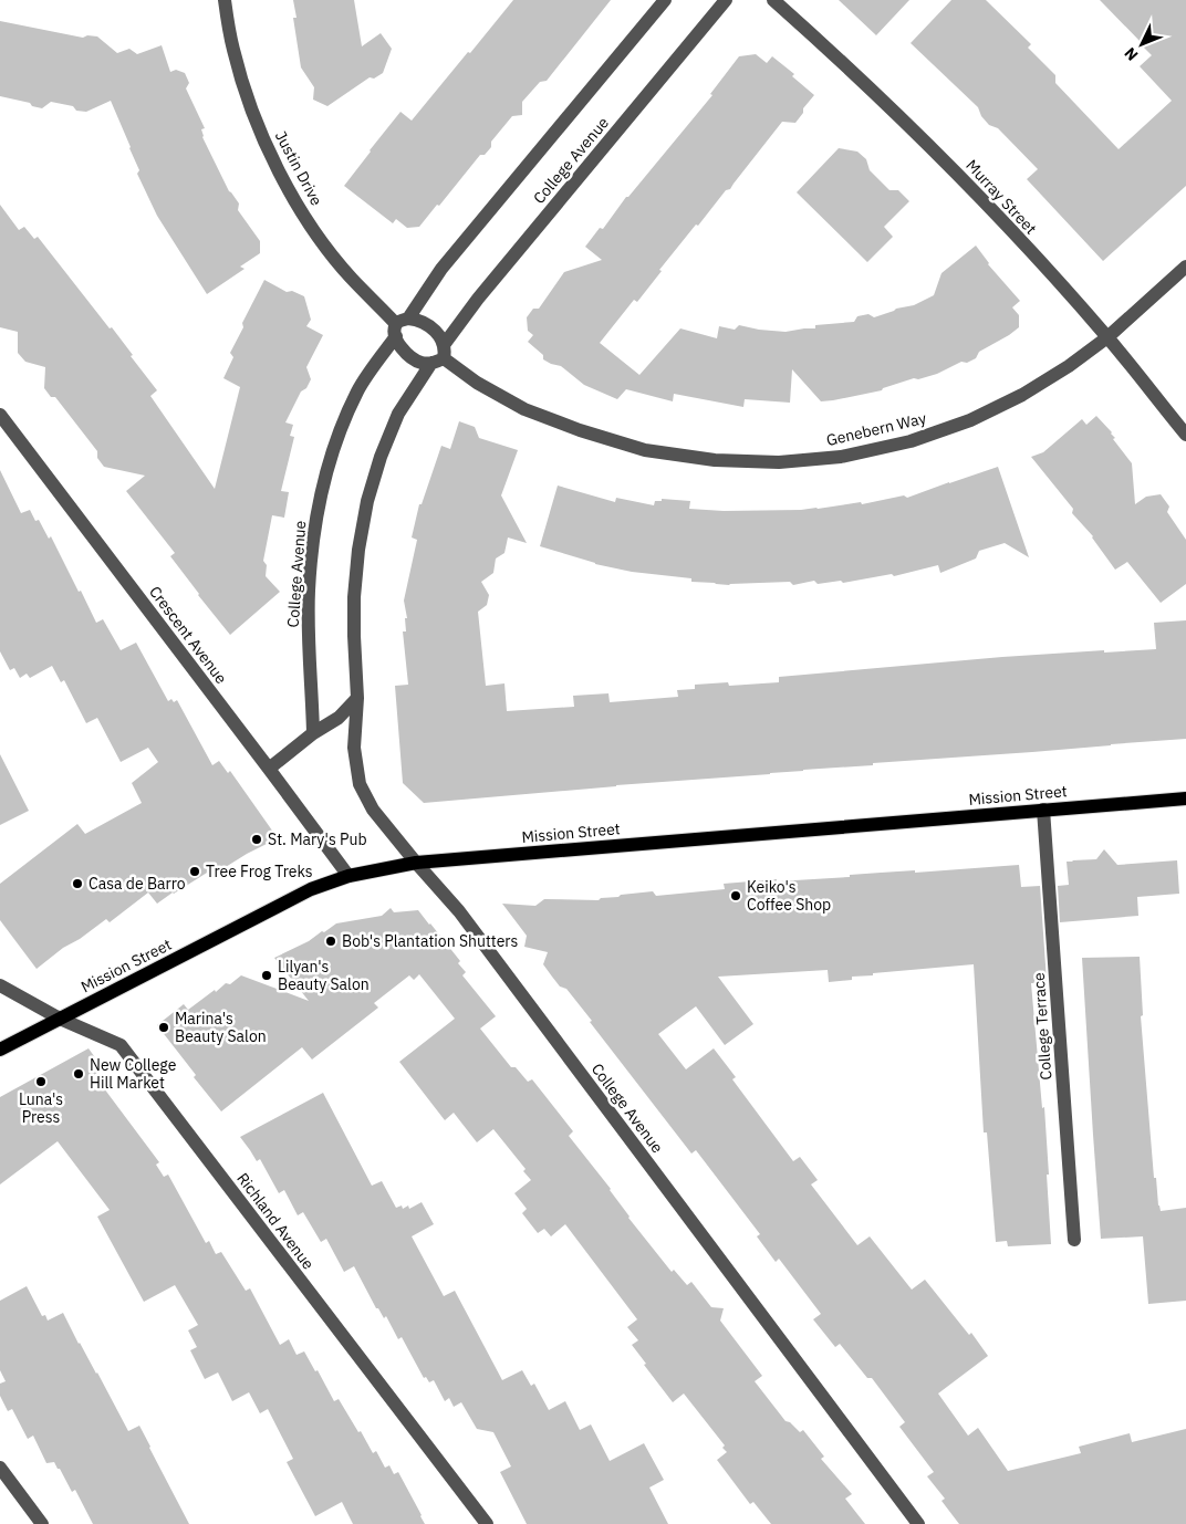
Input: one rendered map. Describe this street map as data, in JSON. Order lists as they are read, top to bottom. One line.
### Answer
{"streets":{"main road":["Mission Street"],"street":["College Avenue","Justin Drive","Murray Street","Genebern Way","Crescent Avenue","College Terrace","Richland Avenue"]},"crossings":[["College Avenue","Justin Drive"],["College Avenue","Genebern Way"],["College Avenue","Mission Street"],["Justin Drive","Genebern Way"],["Murray Street","Genebern Way"],["Crescent Avenue","Mission Street"],["Mission Street","College Terrace"],["Mission Street","Richland Avenue"]],"places":["St. Mary's Pub","Tree Frog Treks","Casa de Barro","Keiko's Coffee Shop","Bob's Plantation Shutters","Lilyan's Beauty Salon","Marina's Beauty Salon","New College Hill Market","Luna's Press"],"north":"bottom left"}
